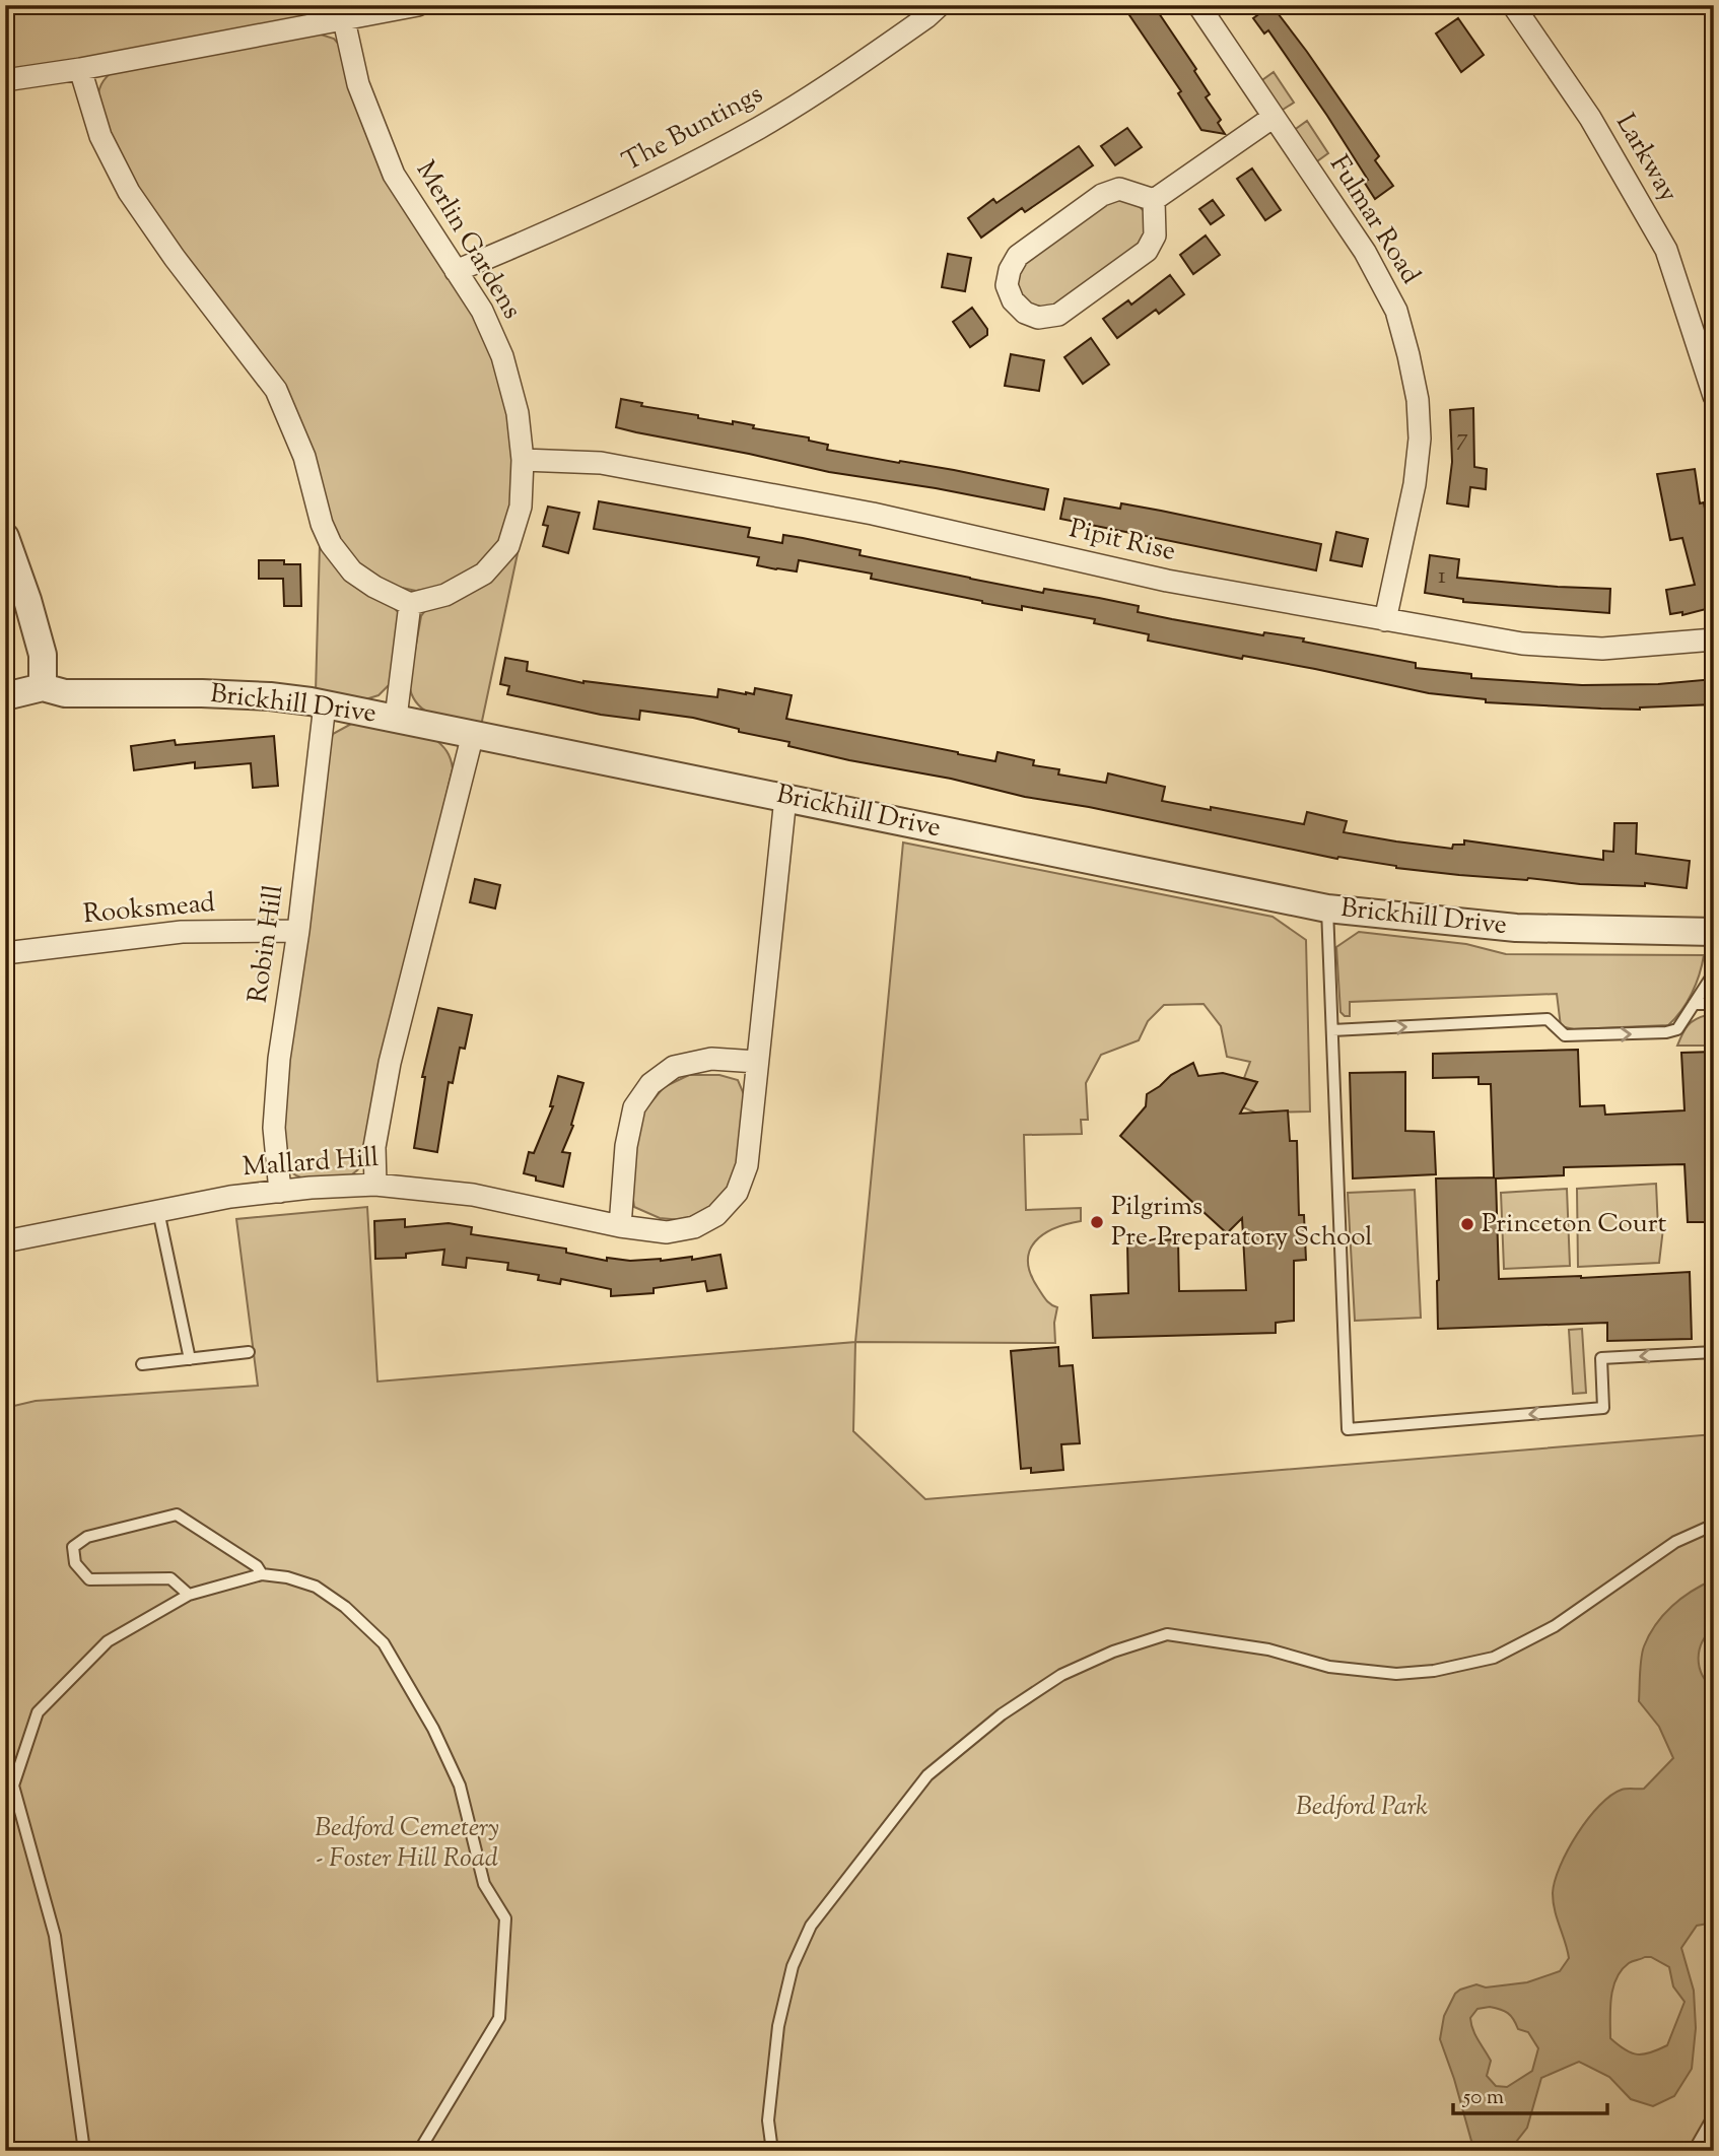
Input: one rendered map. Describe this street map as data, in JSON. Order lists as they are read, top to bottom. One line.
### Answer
{"streets":{"street":["The Buntings","Larkway","Fulmar Road","Merlin Gardens","Pipit Rise","Brickhill Drive","Rooksmead","Robin Hill","Mallard Hill"]},"crossings":[["The Buntings","Merlin Gardens"],["Fulmar Road","Pipit Rise"],["Merlin Gardens","Pipit Rise"],["Brickhill Drive","Robin Hill"],["Brickhill Drive","Mallard Hill"],["Rooksmead","Robin Hill"],["Robin Hill","Mallard Hill"]],"parks":["Bedford Park","Bedford Cemetery - Foster Hill Road"],"places":["Pilgrims Pre-Preparatory School","Princeton Court"],"house_numbers":["7","1"],"scale_bar":"50 m"}
